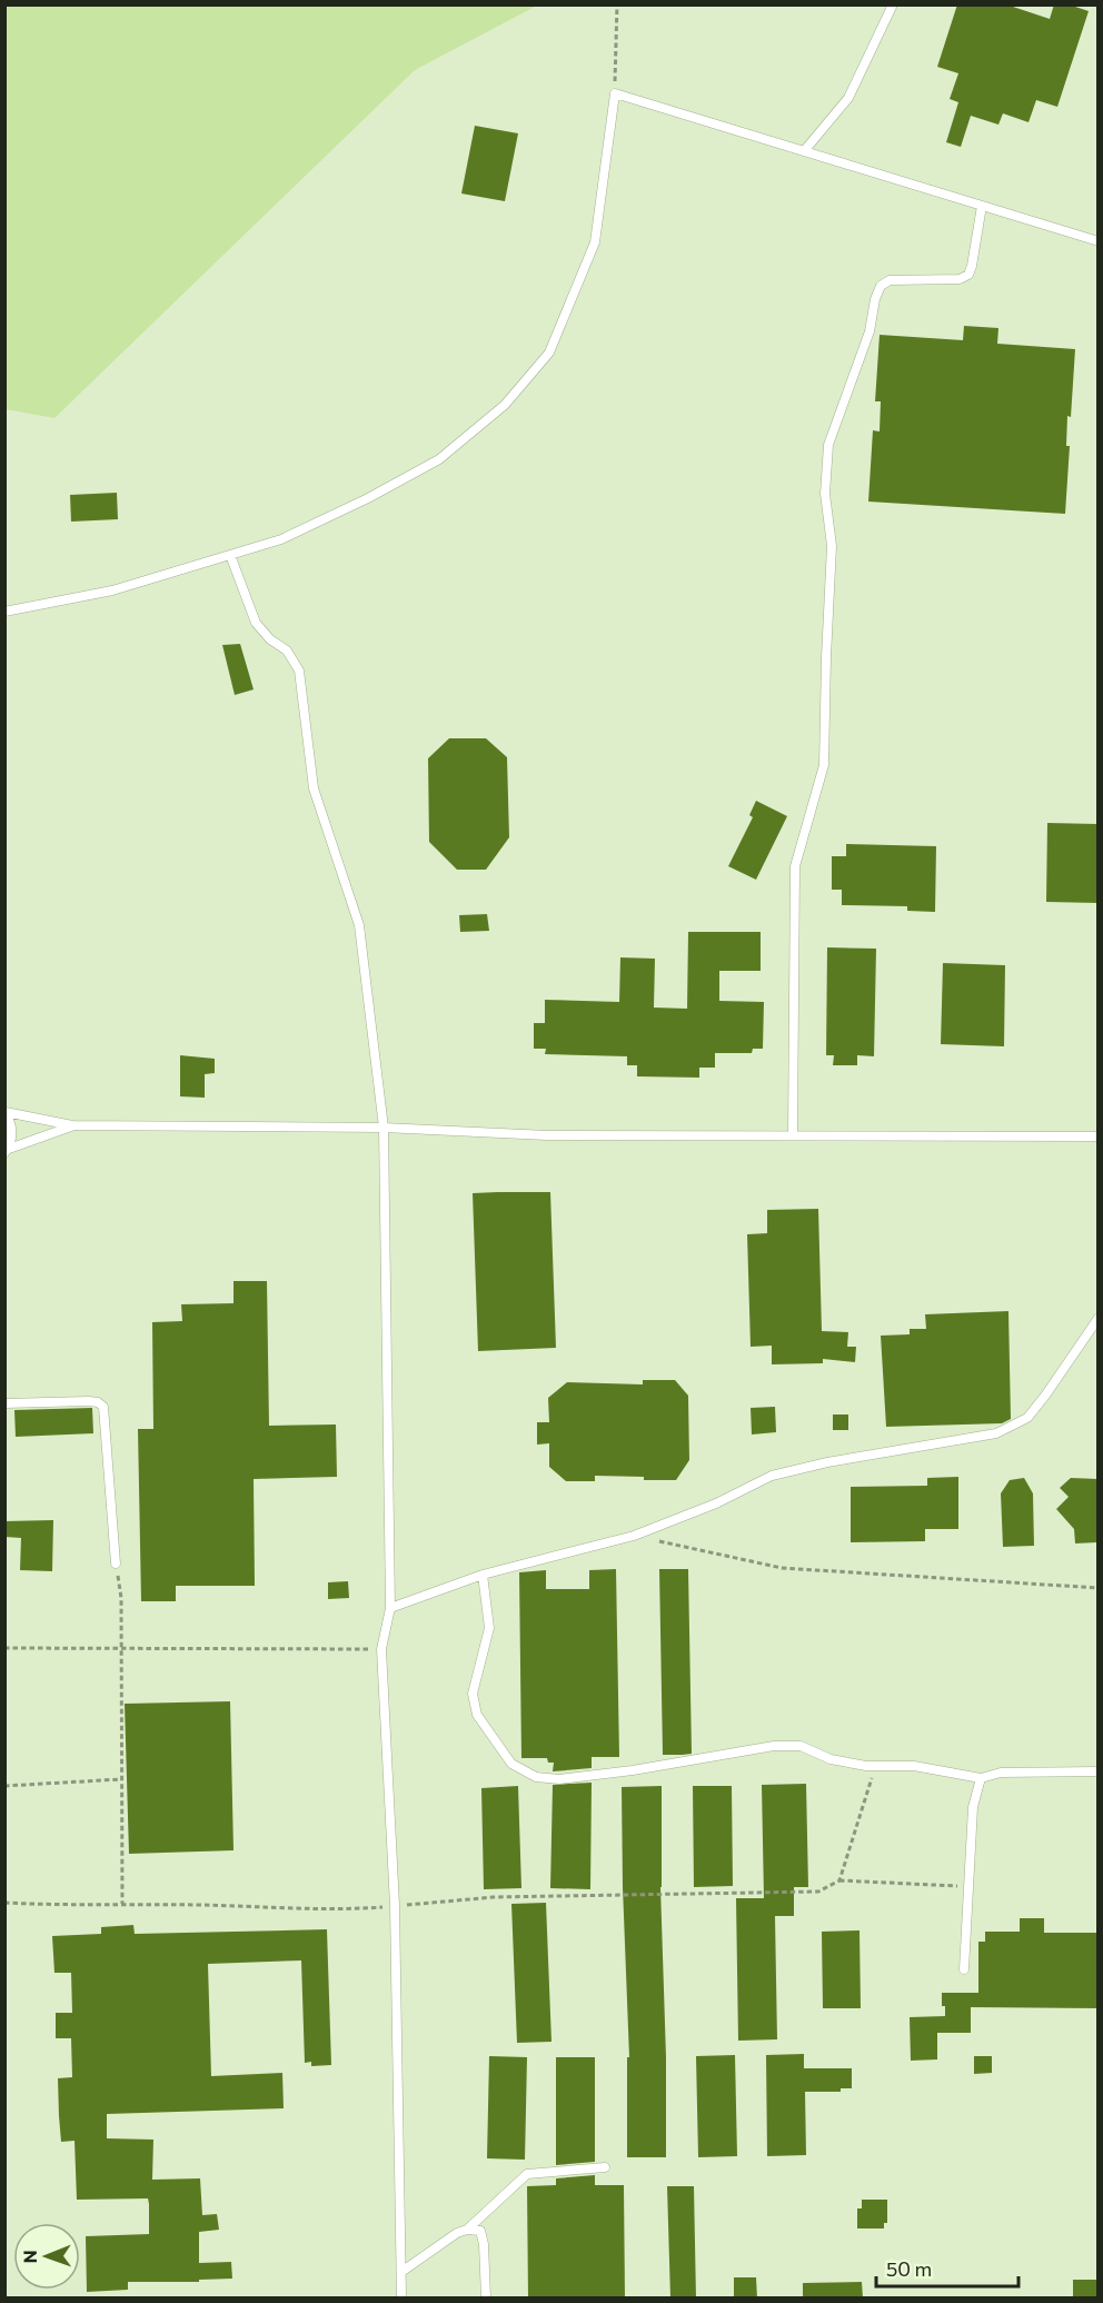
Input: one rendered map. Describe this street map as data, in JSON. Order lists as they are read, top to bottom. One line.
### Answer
{"scale_bar":"50 m","north":"left"}
